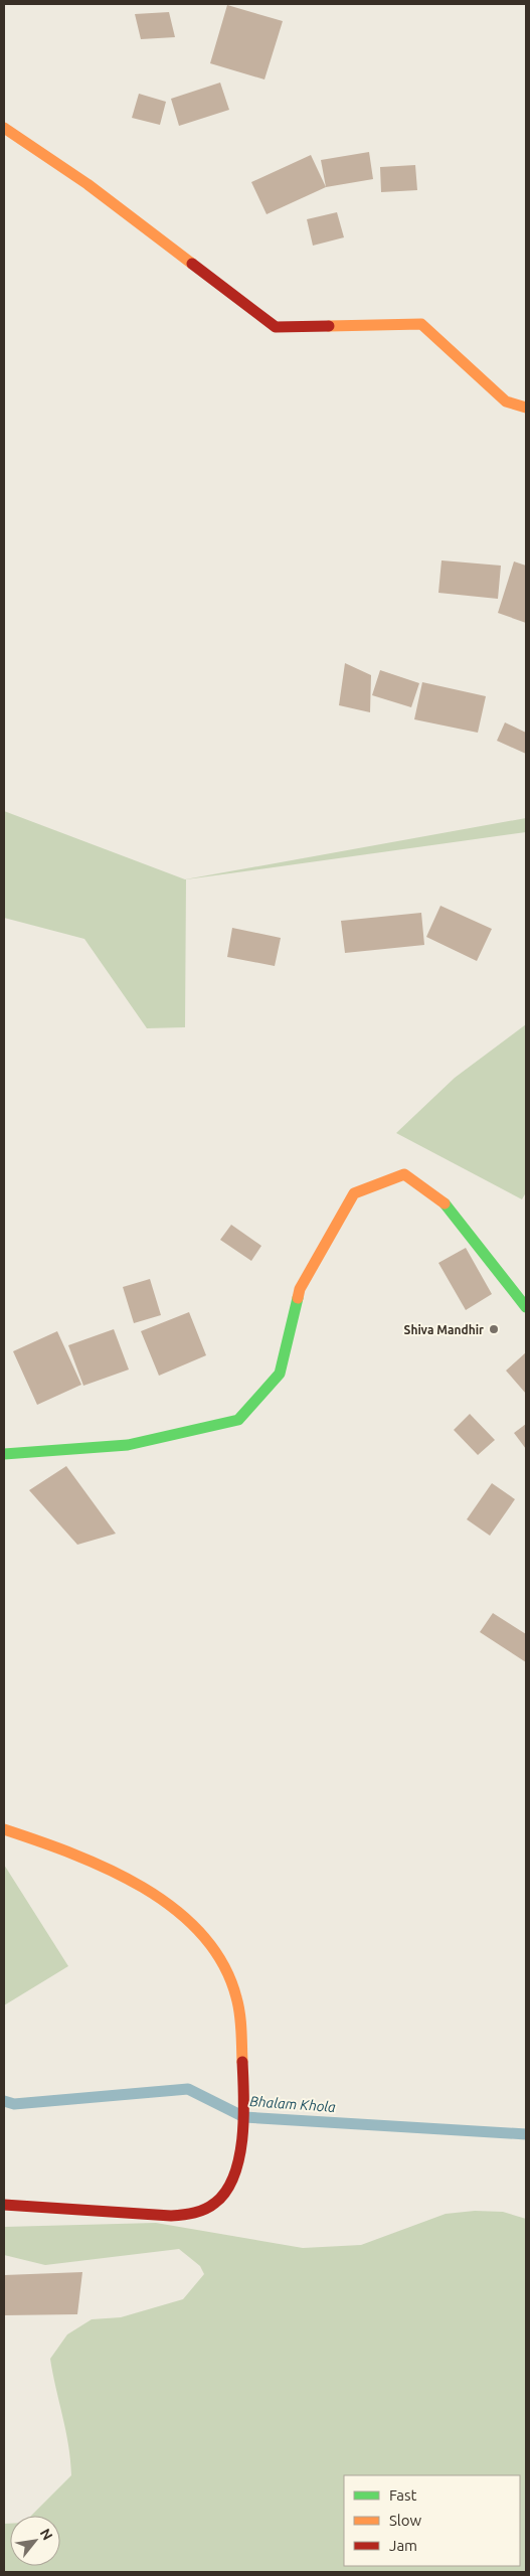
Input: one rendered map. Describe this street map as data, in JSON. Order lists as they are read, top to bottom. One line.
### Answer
{"water":["Bhalam Khola"],"places":["Shiva Mandhir"],"legend":["Fast","Slow","Jam"],"north":"top right"}
